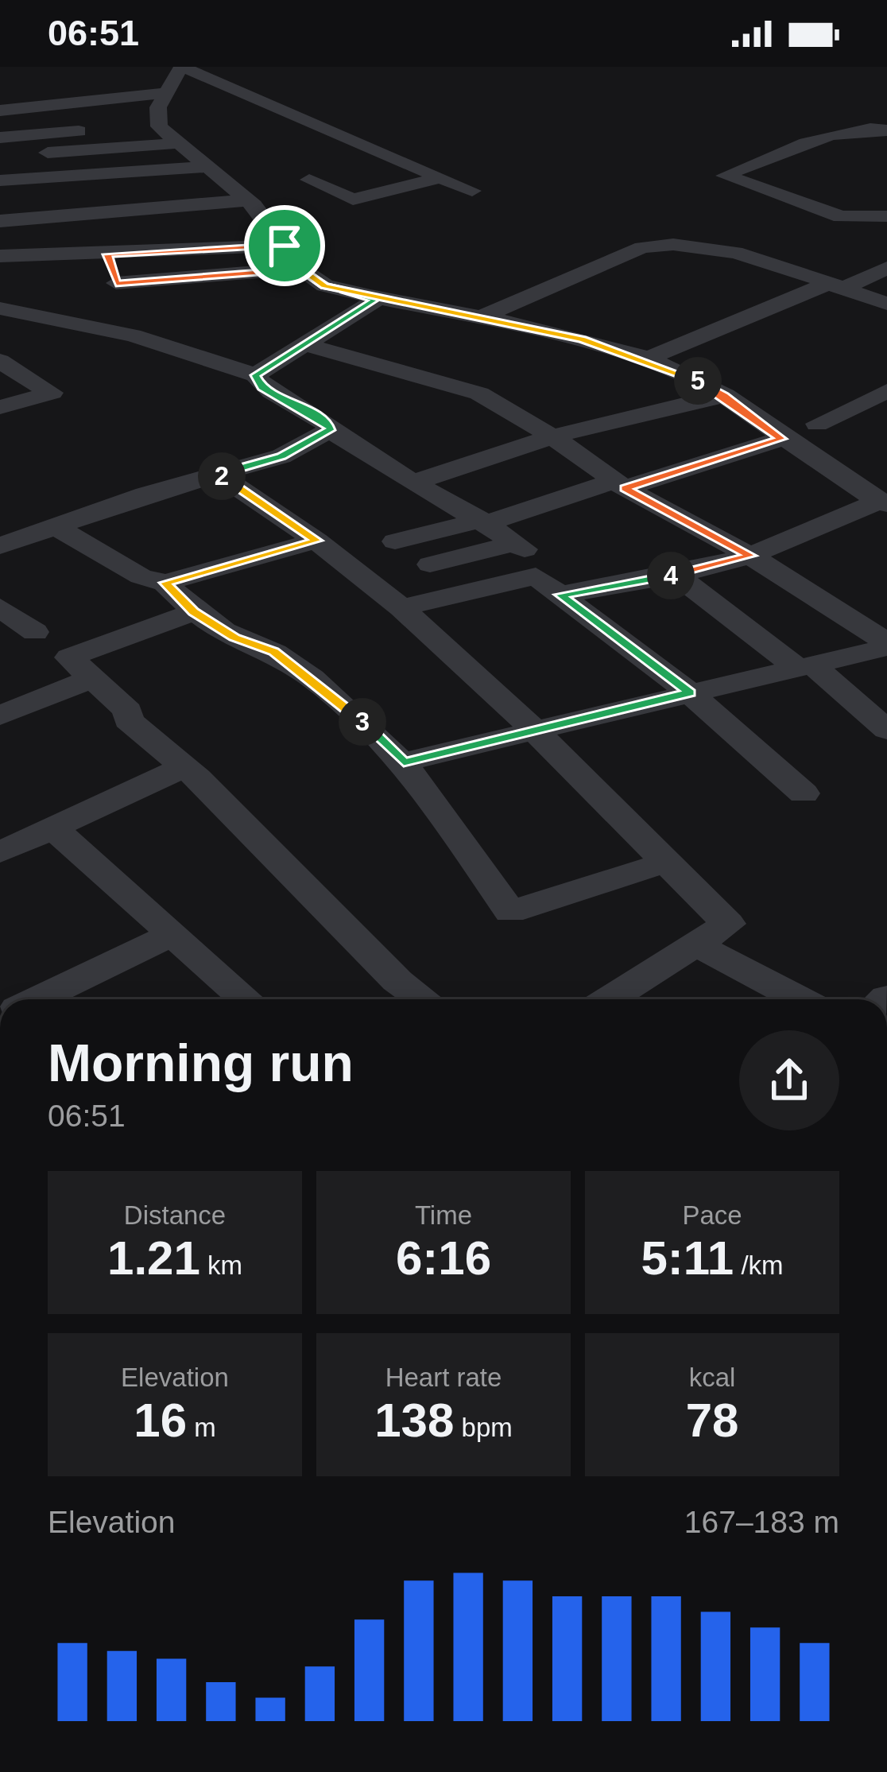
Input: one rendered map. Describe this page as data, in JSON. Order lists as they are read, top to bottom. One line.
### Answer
{"page":{"status":"06:51","pins":["5","2","4","3"],"heading":["Morning run","06:51"],"stats":[["Distance","1.21 km"],["Time","6:16"],["Pace","5:11 /km"],["Elevation","16 m"],["Heart rate","138 bpm"],["kcal","78"]],"chart":["Elevation","167–183 m"]}}
